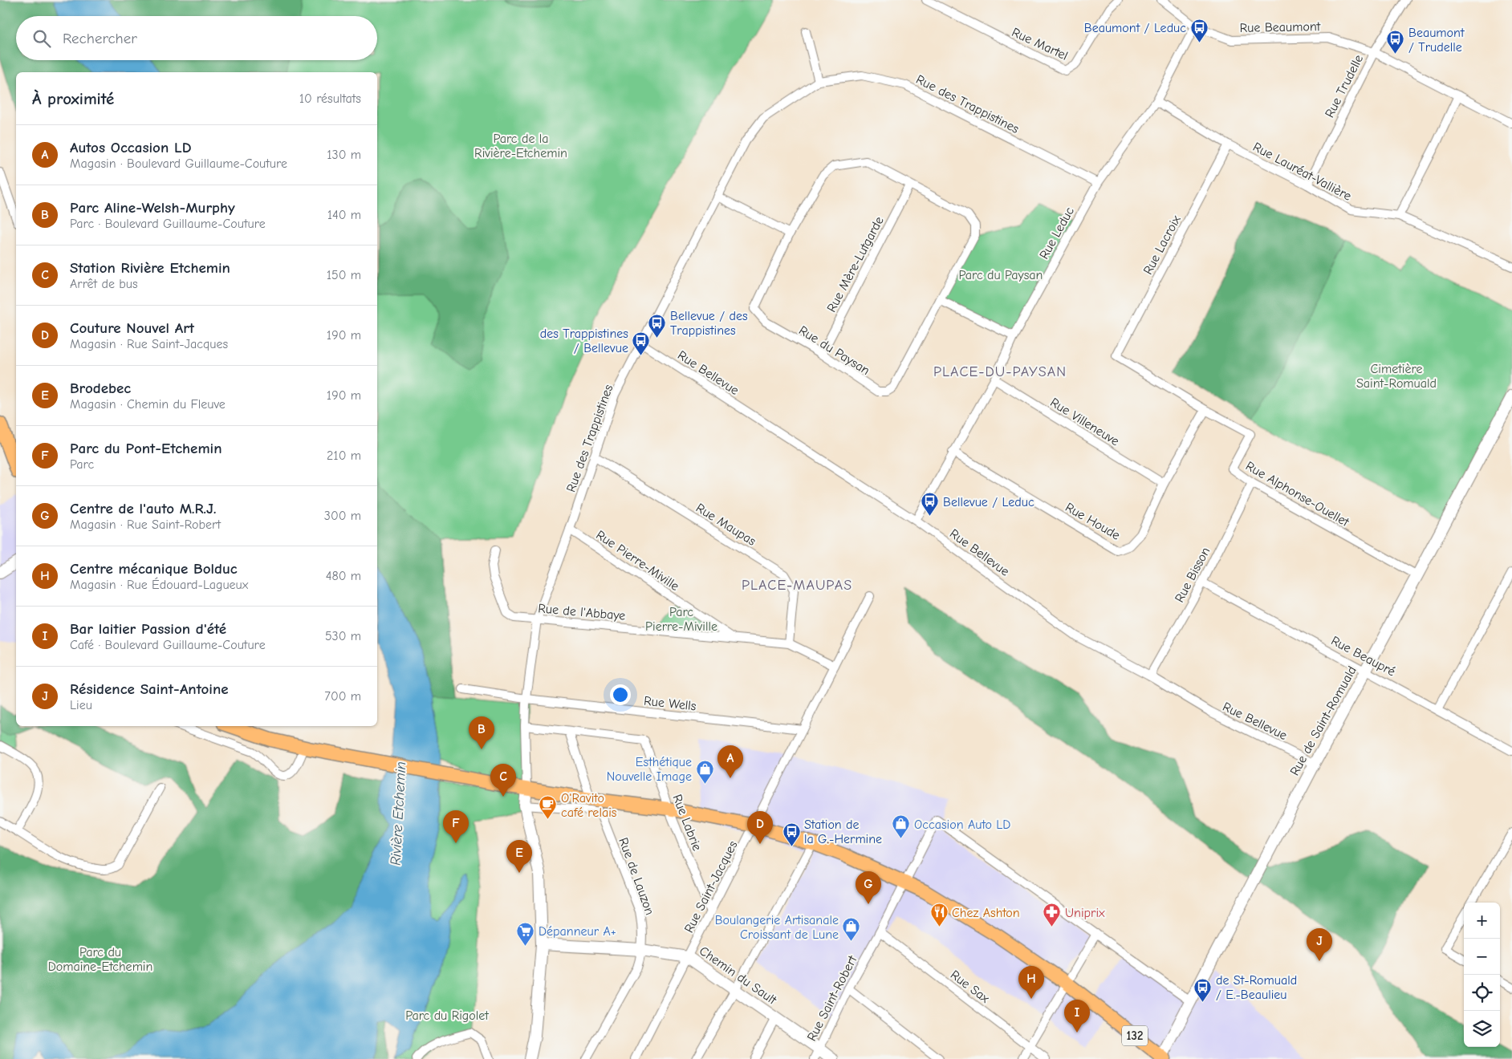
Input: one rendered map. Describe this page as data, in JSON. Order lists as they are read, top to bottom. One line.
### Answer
{"streets":{"main road":["132"],"street":["Rue Beaumont","Rue Martel","Rue Trudelle","Rue des Trappistines","Rue Lauréat-Vallière","Rue Leduc","Rue Lacroix","Rue Mère-Lutgarde","Rue du Paysan","Rue Bellevue","Rue Villeneuve","Rue Alphonse-Ouellet","Rue Houde","Rue Maupas","Rue Pierre-Miville","Rue Bisson","Rue de l'Abbaye","Rue Beaupré","Rue Wells","Rue de Saint-Romuald","Rue Labrie","Rue de Lauzon","Rue Saint-Jacques","Chemin du Sault","Rue Sax","Rue Saint-Robert"]},"crossings":[["Rue Beaumont","Rue Trudelle"],["Rue Beaumont","Rue Leduc"],["Rue Trudelle","Rue Lauréat-Vallière"],["Rue des Trappistines","Rue Leduc"],["Rue des Trappistines","Rue Bellevue"],["Rue des Trappistines","Rue Maupas"],["Rue des Trappistines","Rue Pierre-Miville"],["Rue des Trappistines","Rue de l'Abbaye"],["Rue des Trappistines","Rue Wells"],["Rue des Trappistines","Rue Labrie"],["Rue des Trappistines","132"],["Rue Lauréat-Vallière","Rue Leduc"],["Rue Lauréat-Vallière","Rue Lacroix"],["Rue Leduc","Rue Bellevue"],["Rue Leduc","Rue Villeneuve"],["Rue Leduc","Rue Houde"],["Rue Lacroix","Rue Alphonse-Ouellet"],["Rue Mère-Lutgarde","Rue du Paysan"],["Rue Bellevue","Rue Bisson"],["Rue Bellevue","Rue de Saint-Romuald"],["Rue Villeneuve","Rue Houde"],["Rue Alphonse-Ouellet","Rue Houde"],["Rue Alphonse-Ouellet","Rue Bisson"],["Rue Alphonse-Ouellet","Rue de Saint-Romuald"],["Rue Maupas","Rue de l'Abbaye"],["Rue Pierre-Miville","Rue de l'Abbaye"],["Rue Bisson","Rue Beaupré"],["Rue de l'Abbaye","Rue Saint-Jacques"],["Rue Beaupré","Rue de Saint-Romuald"],["Rue Wells","Rue Saint-Jacques"],["Rue de Saint-Romuald","132"],["Rue Labrie","Rue Saint-Jacques"],["Rue Labrie","132"],["Rue de Lauzon","Chemin du Sault"],["Rue Saint-Jacques","Chemin du Sault"],["Rue Saint-Jacques","132"],["Chemin du Sault","Rue Saint-Robert"],["Rue Sax","Rue Saint-Robert"],["Rue Saint-Robert","132"]],"districts":["PLACE-DU-PAYSAN","PLACE-MAUPAS"],"water":["Rivière Etchemin"],"parks":["Parc de la Rivière-Etchemin","Parc du Paysan","Cimetière Saint-Romuald","Parc Pierre-Miville","Parc du Domaine-Etchemin","Parc du Rigolet"],"places":{"bus stop":["Beaumont / Leduc","Beaumont / Trudelle","Bellevue / des Trappistines","des Trappistines / Bellevue","Bellevue / Leduc","Station de la G.-Hermine","de St-Romuald / E.-Beaulieu"],"shop":["Esthétique Nouvelle Image","Occasion Auto LD","Boulangerie Artisanale Croissant de Lune"],"cafe":["O'Ravito café relais"],"restaurant":["Chez Ashton"],"pharmacy":["Uniprix"],"supermarket":["Dépanneur A+"]},"page":{"search":"Rechercher","heading":["À proximité","10 résultats"],"list":[{"mark":"A","name":"Autos Occasion LD","note":"Magasin · Boulevard Guillaume-Couture","value":"130 m"},{"mark":"B","name":"Parc Aline-Welsh-Murphy","note":"Parc · Boulevard Guillaume-Couture","value":"140 m"},{"mark":"C","name":"Station Rivière Etchemin","note":"Arrêt de bus","value":"150 m"},{"mark":"D","name":"Couture Nouvel Art","note":"Magasin · Rue Saint-Jacques","value":"190 m"},{"mark":"E","name":"Brodebec","note":"Magasin · Chemin du Fleuve","value":"190 m"},{"mark":"F","name":"Parc du Pont-Etchemin","note":"Parc","value":"210 m"},{"mark":"G","name":"Centre de l'auto M.R.J.","note":"Magasin · Rue Saint-Robert","value":"300 m"},{"mark":"H","name":"Centre mécanique Bolduc","note":"Magasin · Rue Édouard-Lagueux","value":"480 m"},{"mark":"I","name":"Bar laitier Passion d'été","note":"Café · Boulevard Guillaume-Couture","value":"530 m"},{"mark":"J","name":"Résidence Saint-Antoine","note":"Lieu","value":"700 m"}],"pins":["B","A","C","F","D","E","G","J","H","I"],"map_buttons":["+","−"]}}
